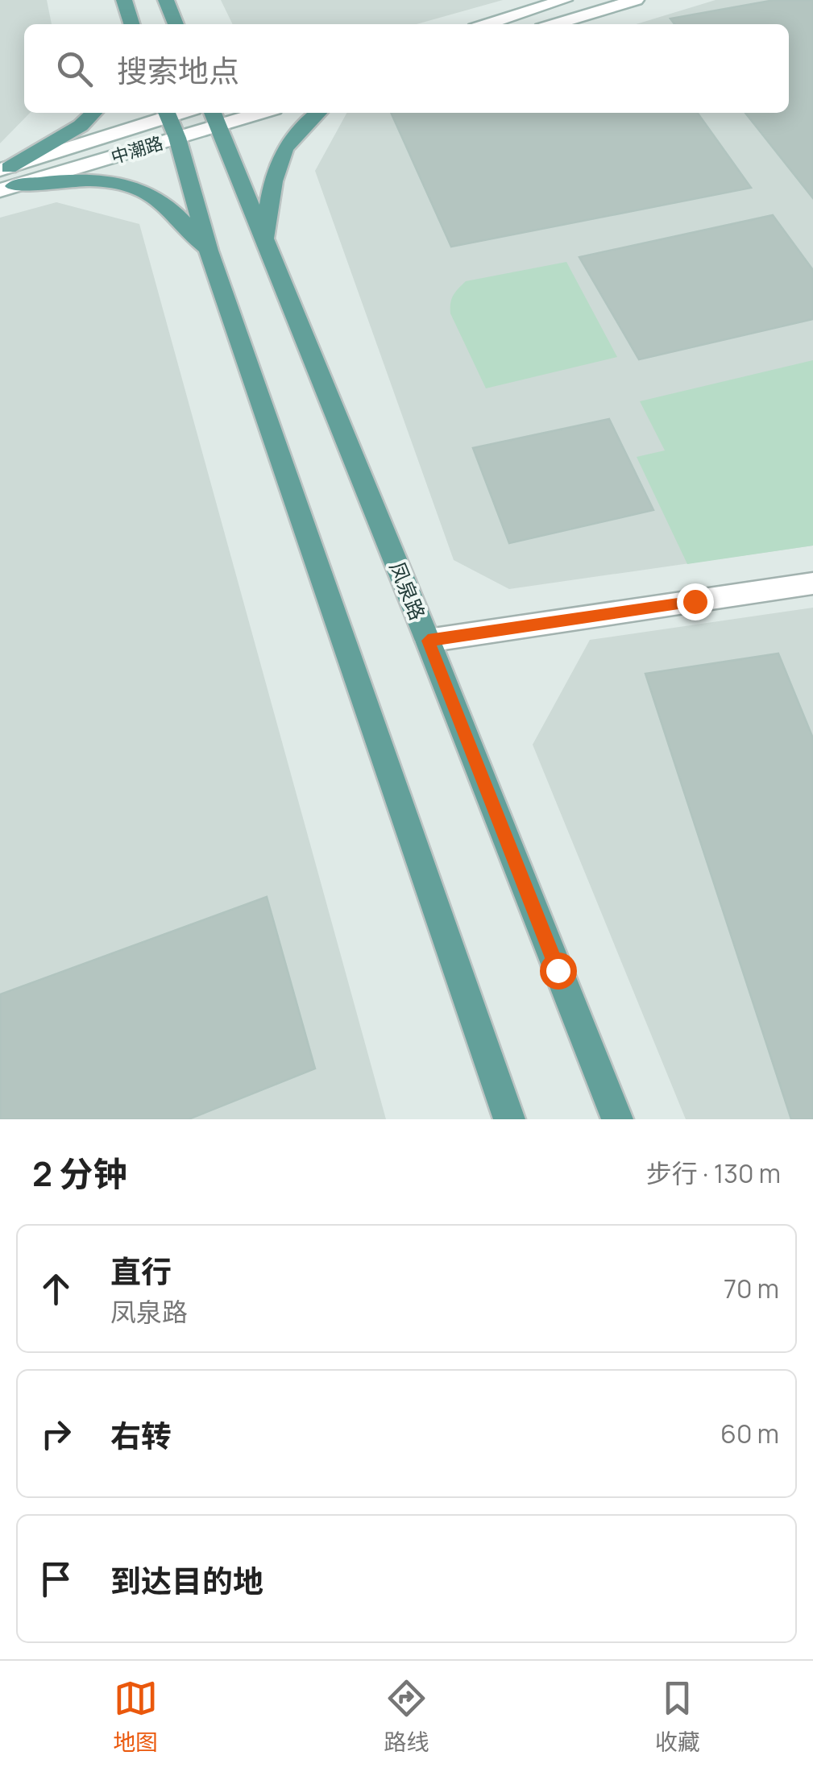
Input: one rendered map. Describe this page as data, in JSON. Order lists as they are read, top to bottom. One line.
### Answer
{"streets":{"main road":["中潮路","凤泉路"]},"crossings":[["中潮路","凤泉路"]],"page":{"search":"搜索地点","heading":["2 分钟","步行 · 130 m"],"list":[["直行","凤泉路","70 m"],["右转","60 m"],"到达目的地"],"nav":["地图","路线","收藏"]}}
